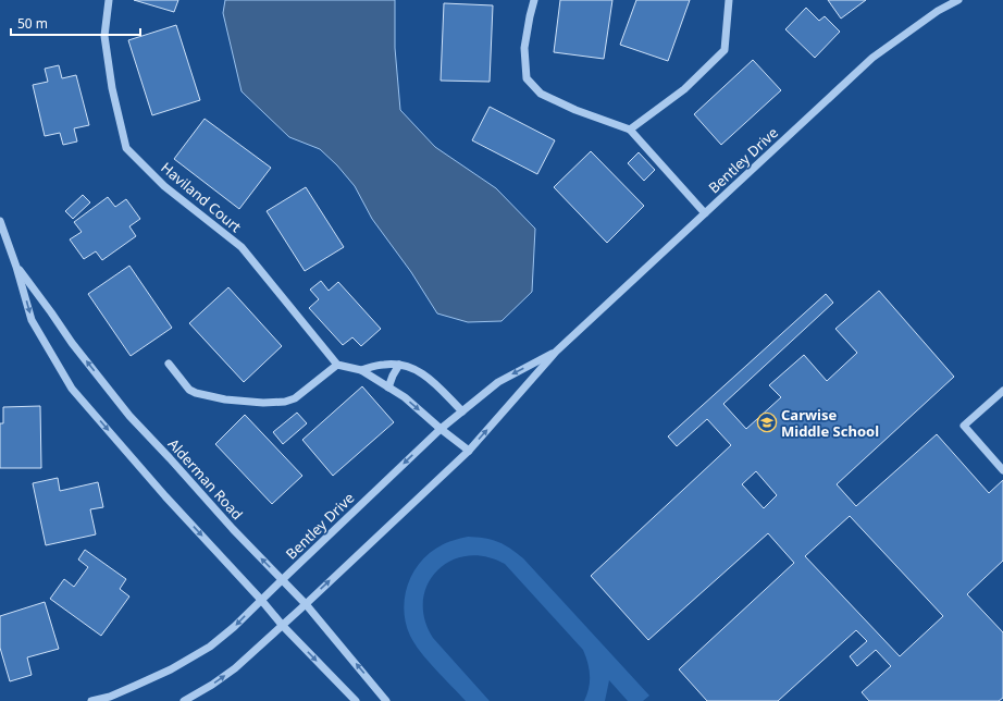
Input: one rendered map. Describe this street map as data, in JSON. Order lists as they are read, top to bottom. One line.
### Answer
{"streets":{"street":["Bentley Drive","Haviland Court","Alderman Road"]},"crossings":[["Bentley Drive","Alderman Road"]],"places":{"school or university":["Carwise Middle School"]},"scale_bar":"50 m"}
